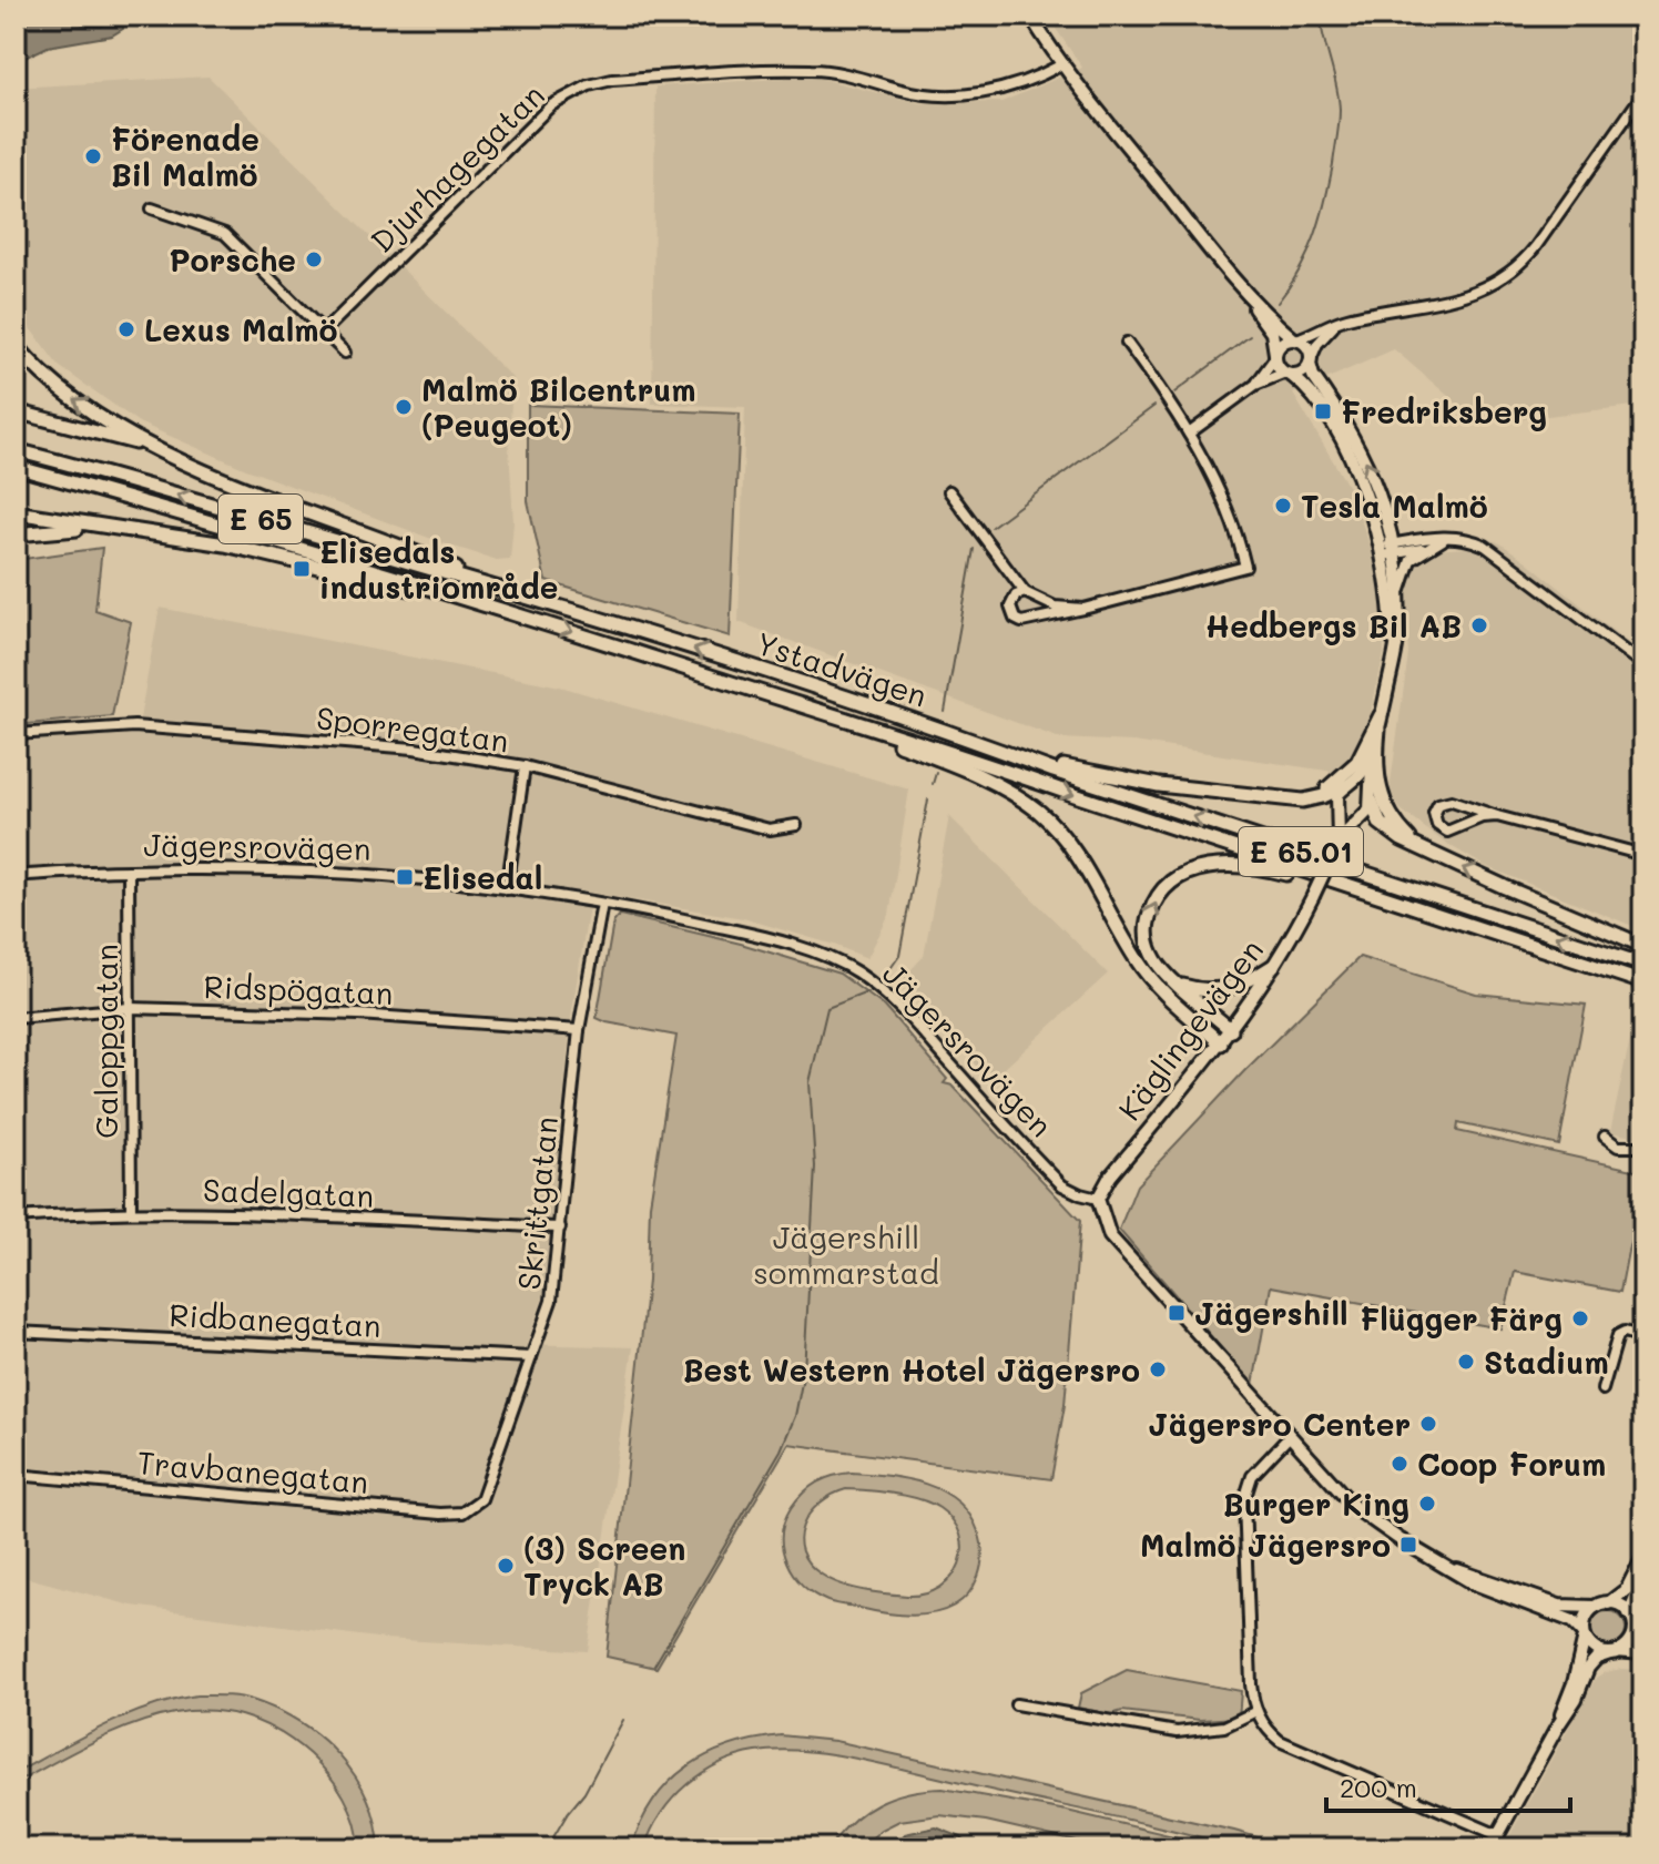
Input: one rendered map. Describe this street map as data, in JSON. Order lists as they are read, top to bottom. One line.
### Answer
{"streets":{"highway":["E 65","Ystadvägen","E 65.01"],"main road":["Käglingevägen"],"street":["Djurhagegatan","Sporregatan","Jägersrovägen","Ridspögatan","Galoppgatan","Sadelgatan","Skrittgatan","Ridbanegatan","Travbanegatan"]},"crossings":[["Jägersrovägen","Käglingevägen"],["Jägersrovägen","Galoppgatan"],["Jägersrovägen","Skrittgatan"],["Ridspögatan","Galoppgatan"],["Ridspögatan","Skrittgatan"],["Galoppgatan","Sadelgatan"],["Sadelgatan","Skrittgatan"],["Skrittgatan","Ridbanegatan"],["Skrittgatan","Travbanegatan"]],"parks":["Jägershill sommarstad"],"places":{"other":["Förenade Bil Malmö","Porsche","Lexus Malmö","Malmö Bilcentrum (Peugeot)","Tesla Malmö","Hedbergs Bil AB","Flügger Färg","Stadium","Best Western Hotel Jägersro","Jägersro Center","Coop Forum","Burger King","(3) Screen Tryck AB"],"transit":["Fredriksberg","Elisedals industriområde","Elisedal","Jägershill","Malmö Jägersro"]},"scale_bar":"200 m"}
